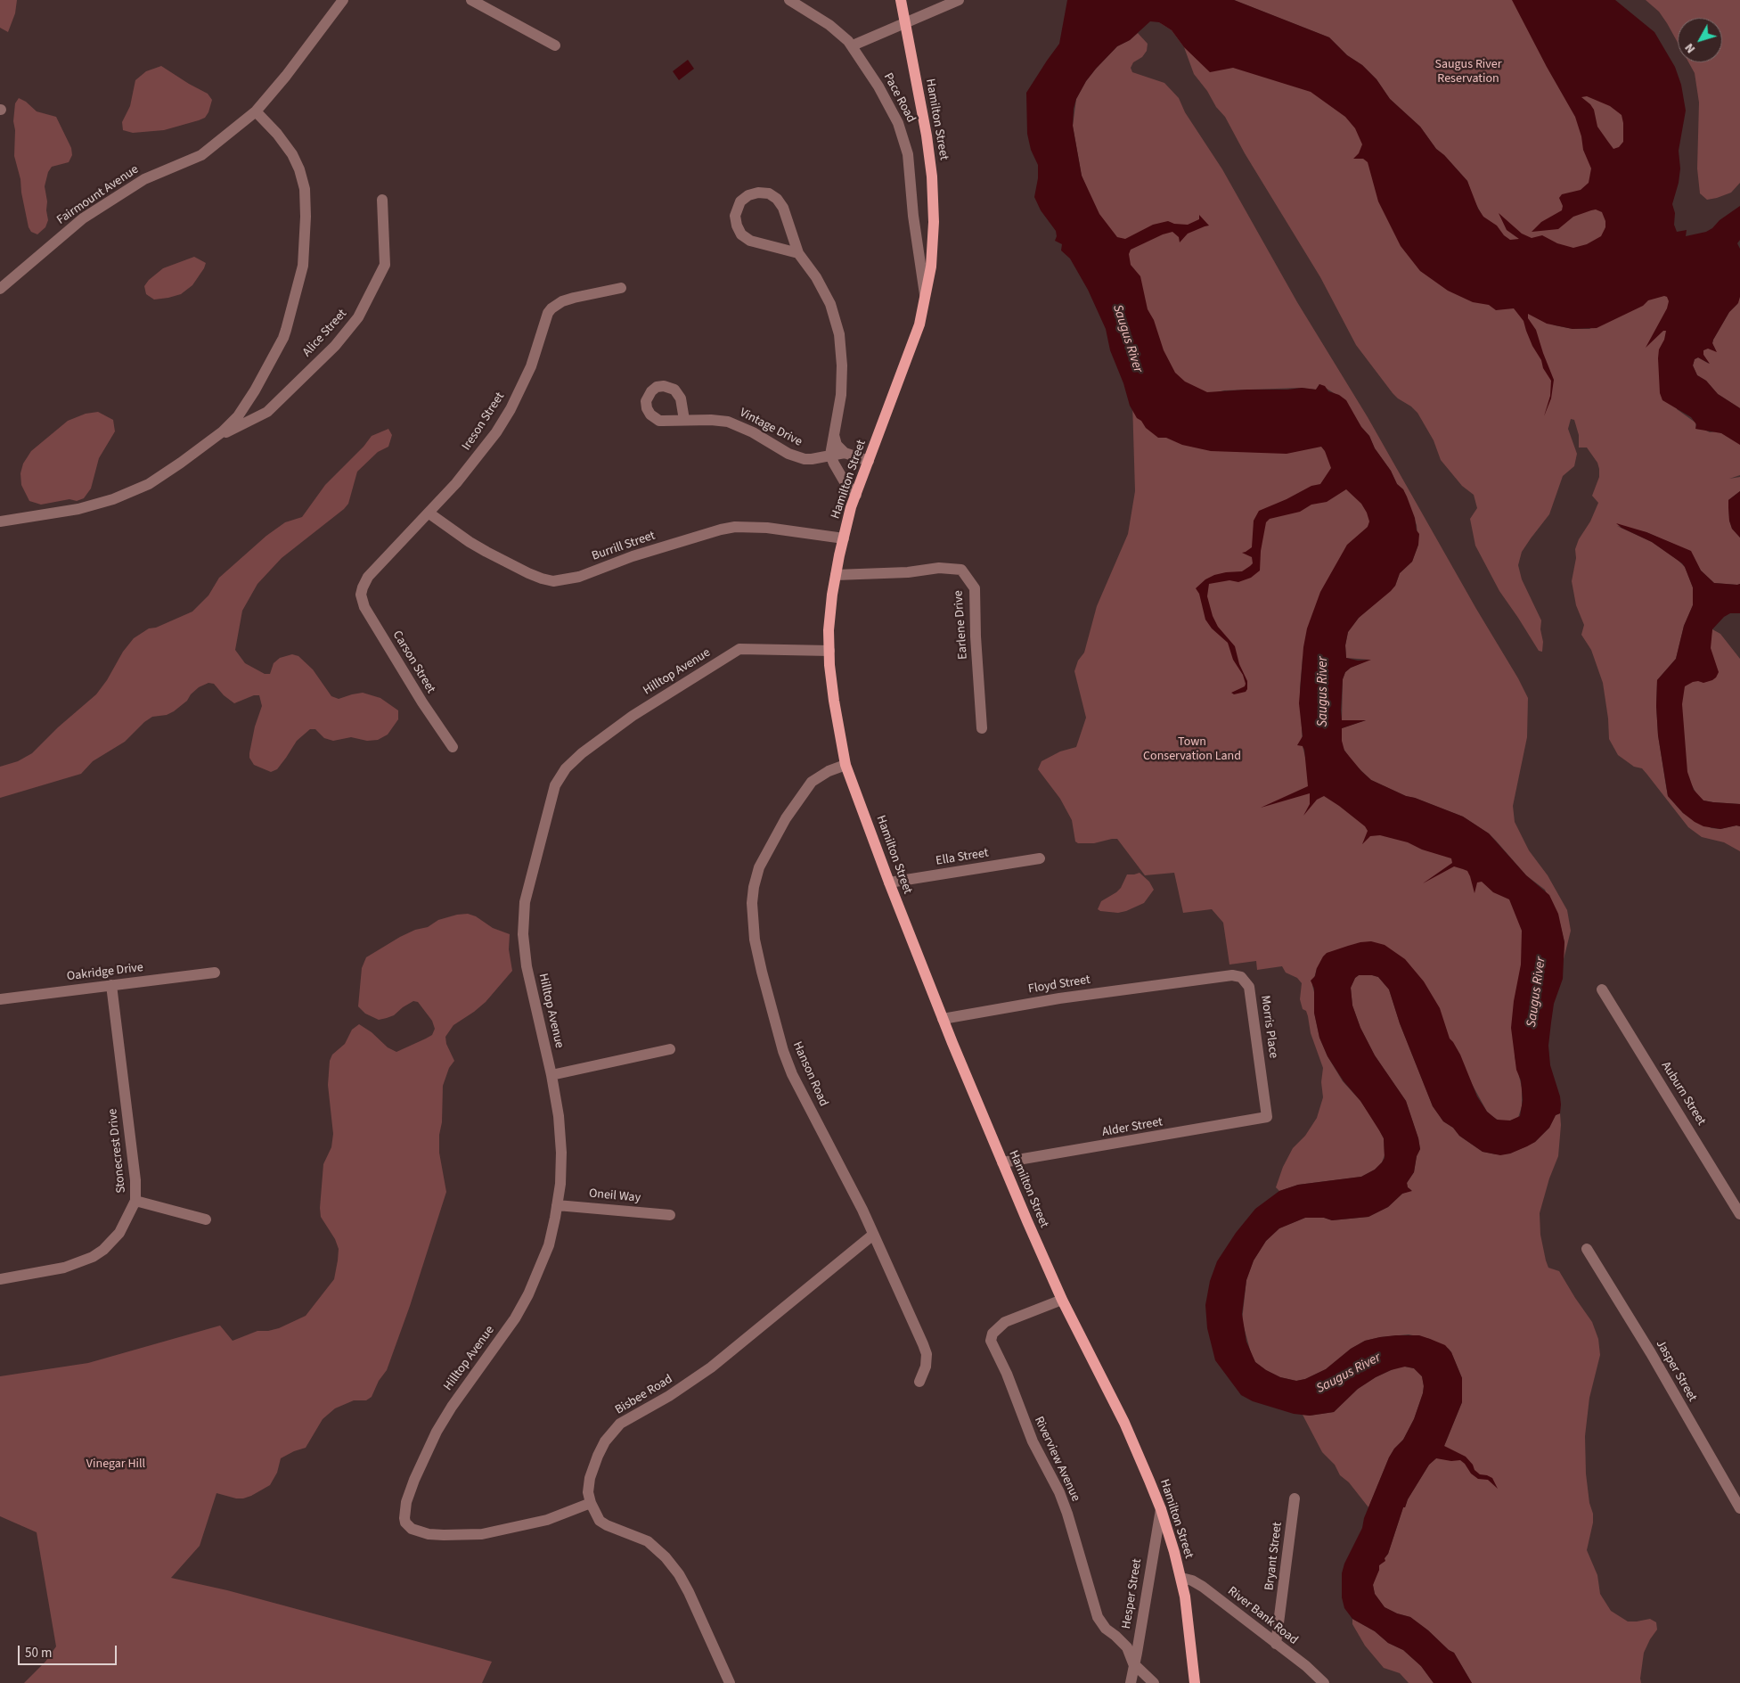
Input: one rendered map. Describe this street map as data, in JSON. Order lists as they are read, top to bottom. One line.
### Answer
{"streets":{"main road":["Hamilton Street"],"street":["Pace Road","Fairmount Avenue","Alice Street","Ireson Street","Vintage Drive","Burrill Street","Earlene Drive","Carson Street","Hilltop Avenue","Ella Street","Oakridge Drive","Floyd Street","Morris Place","Hanson Road","Auburn Street","Alder Street","Stonecrest Drive","Oneil Way","Jasper Street","Bisbee Road","Riverview Avenue","Bryant Street","Hesper Street","River Bank Road"]},"crossings":[["Pace Road","Hamilton Street"],["Hamilton Street","Burrill Street"],["Hamilton Street","Earlene Drive"],["Hamilton Street","Hilltop Avenue"],["Hamilton Street","Ella Street"],["Hamilton Street","Floyd Street"],["Hamilton Street","Hanson Road"],["Hamilton Street","Alder Street"],["Hamilton Street","Riverview Avenue"],["Hamilton Street","Hesper Street"],["Hamilton Street","River Bank Road"],["Ireson Street","Burrill Street"],["Ireson Street","Carson Street"],["Hilltop Avenue","Oneil Way"],["Hilltop Avenue","Bisbee Road"],["Oakridge Drive","Stonecrest Drive"],["Floyd Street","Morris Place"],["Morris Place","Alder Street"],["Hanson Road","Bisbee Road"],["Riverview Avenue","Hesper Street"],["Bryant Street","River Bank Road"]],"water":["Saugus River"],"parks":["Saugus River Reservation","Town Conservation Land","Vinegar Hill"],"scale_bar":"50 m","north":"bottom left"}
